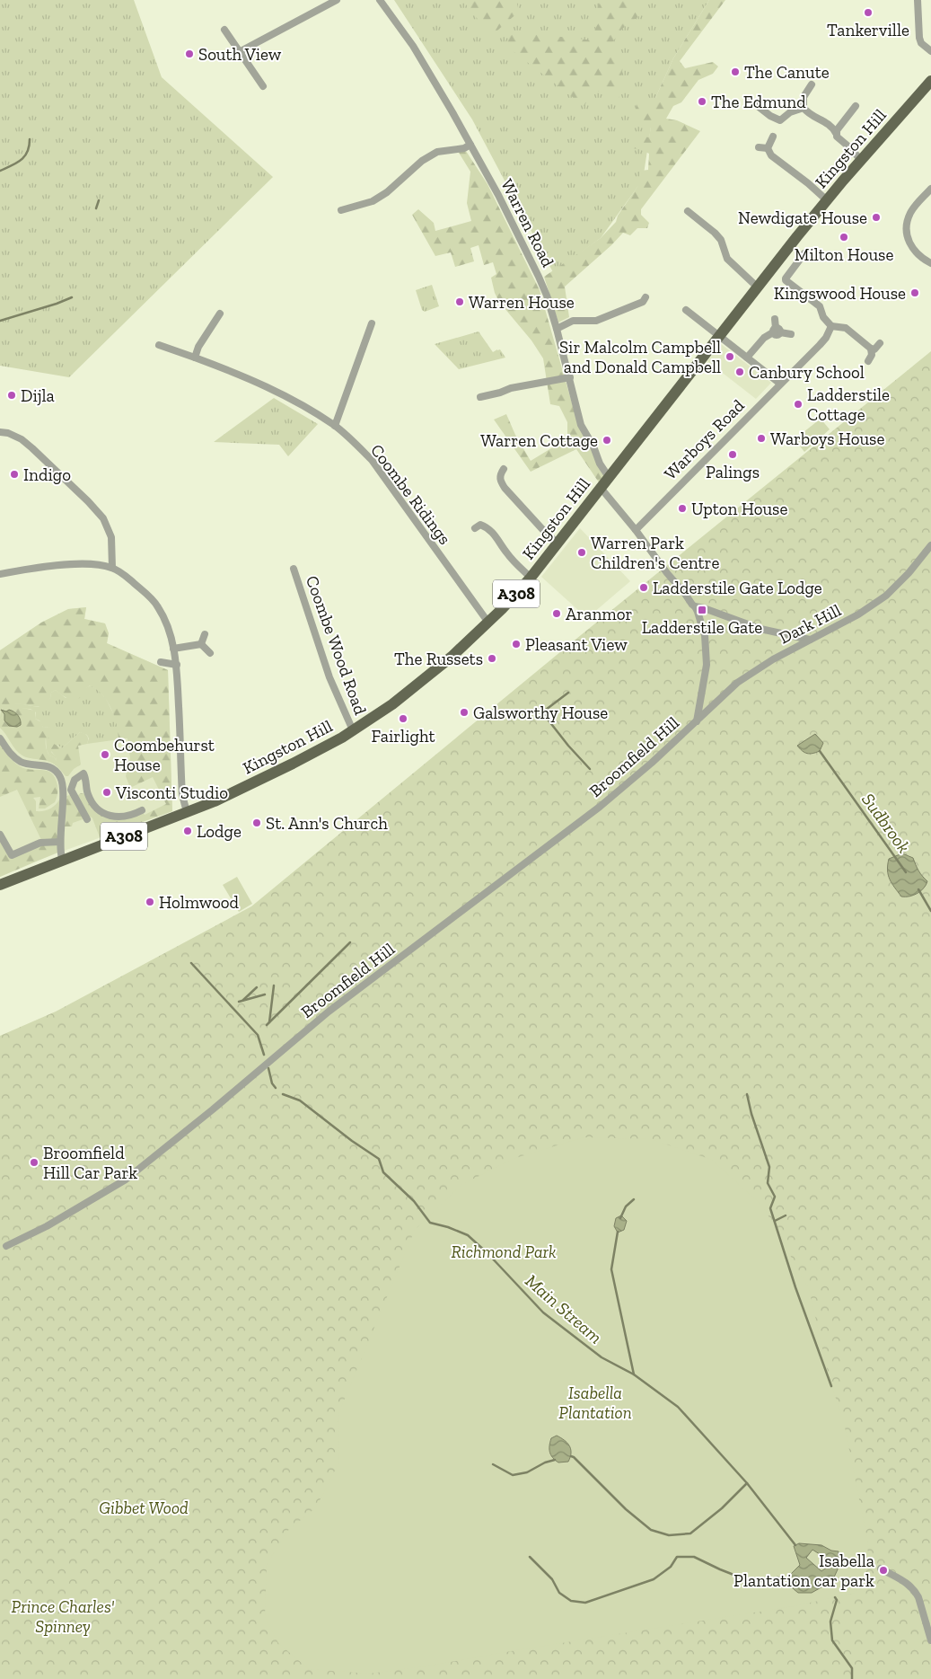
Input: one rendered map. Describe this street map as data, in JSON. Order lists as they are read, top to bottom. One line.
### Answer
{"streets":{"main road":["Kingston Hill","A308"],"street":["Warren Road","Warboys Road","Coombe Ridings","Dark Hill","Coombe Wood Road","Broomfield Hill"]},"crossings":[["Kingston Hill","Warren Road"],["Kingston Hill","Coombe Ridings"],["Kingston Hill","Coombe Wood Road"],["Dark Hill","Broomfield Hill"]],"water":["Sudbrook","Main Stream"],"parks":["Richmond Park","Isabella Plantation","Gibbet Wood","Prince Charles' Spinney"],"places":{"other":["Tankerville","South View","The Canute","The Edmund","Newdigate House","Milton House","Kingswood House","Warren House","Sir Malcolm Campbell and Donald Campbell","Canbury School","Dijla","Ladderstile Cottage","Warboys House","Warren Cottage","Palings","Indigo","Upton House","Warren Park Children's Centre","Ladderstile Gate Lodge","Aranmor","Pleasant View","The Russets","Galsworthy House","Fairlight","Coombehurst House","Visconti Studio","St. Ann's Church","Lodge","Holmwood","Broomfield Hill Car Park","Isabella Plantation car park"],"transit":["Ladderstile Gate"]}}
